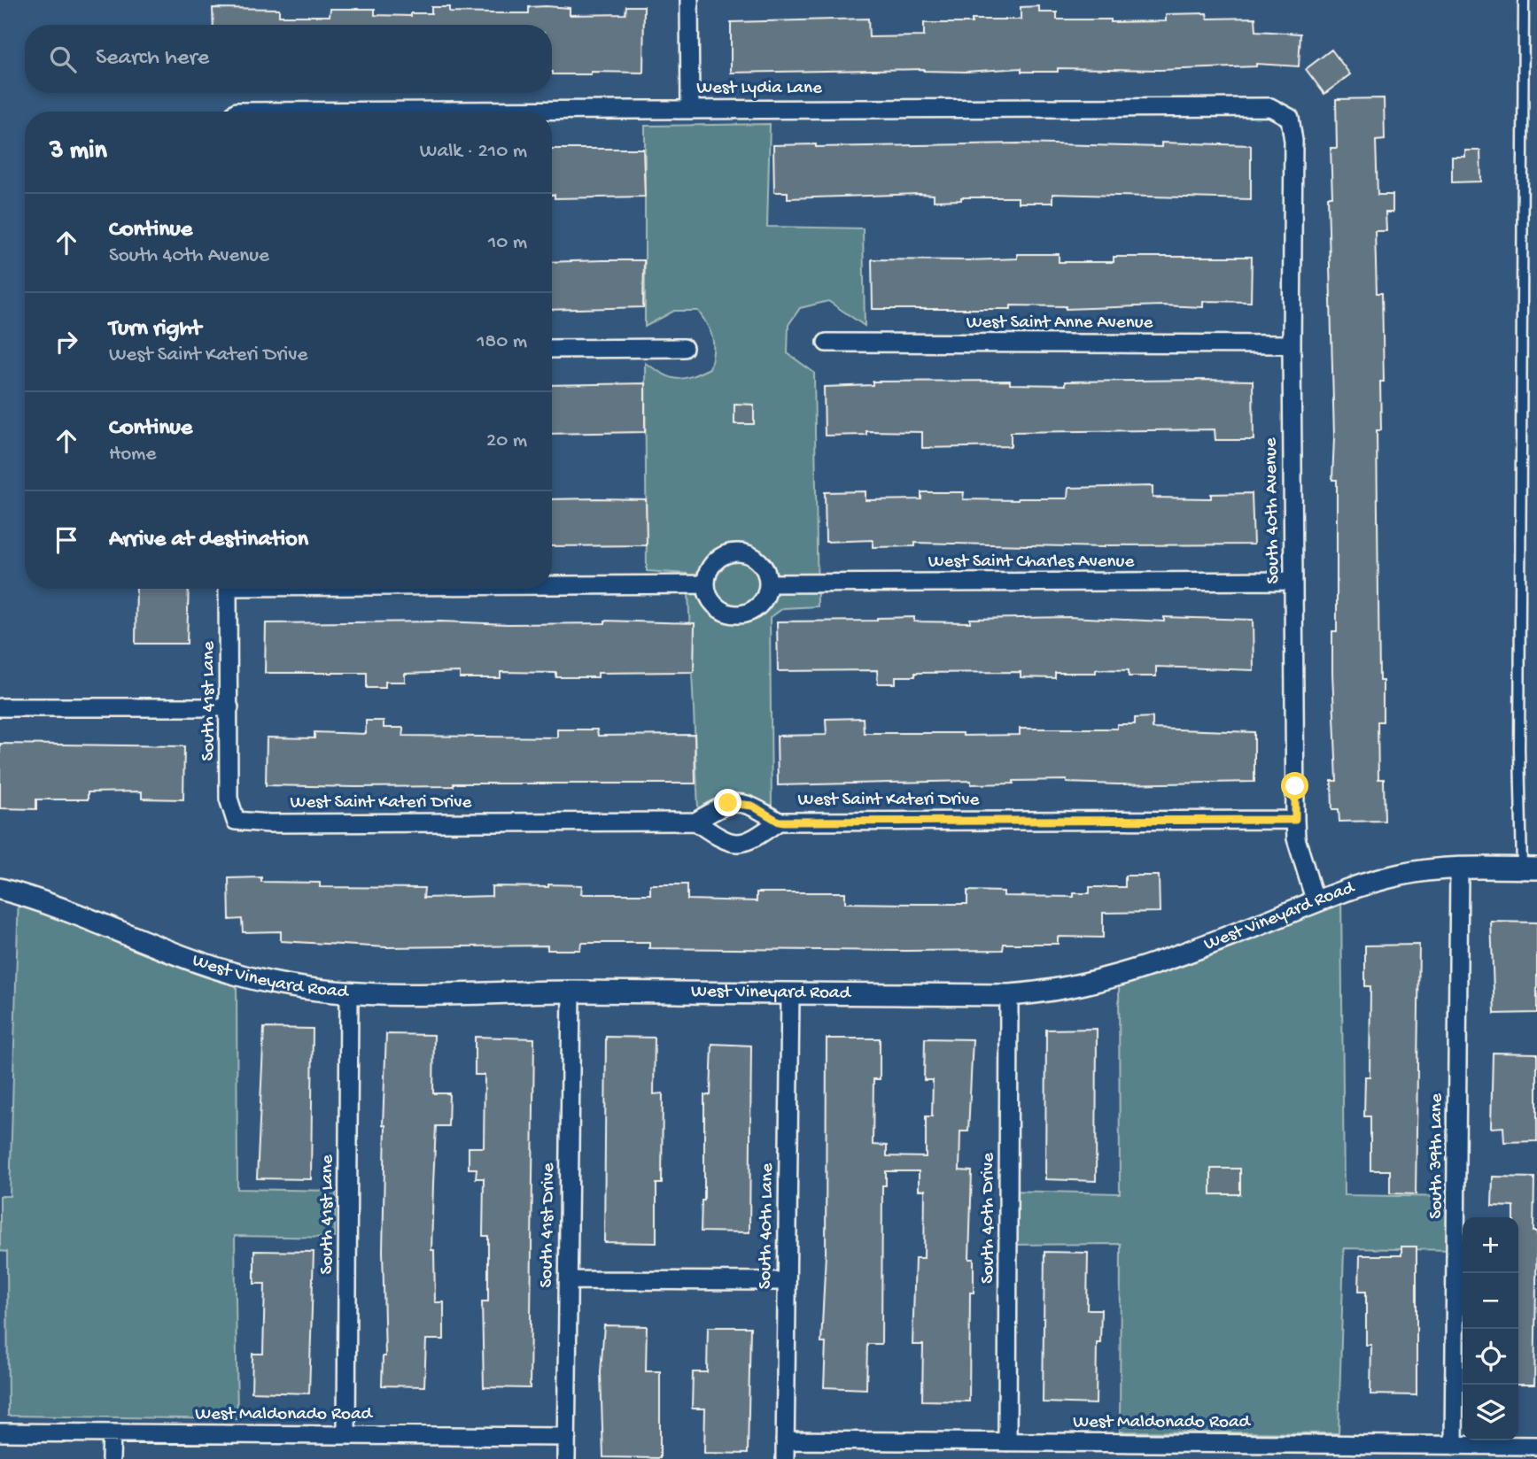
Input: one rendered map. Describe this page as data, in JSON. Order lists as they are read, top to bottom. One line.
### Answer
{"streets":{"street":["West Lydia Lane","West Saint Anne Avenue","South 40th Avenue","West Saint Charles Avenue","South 41st Lane","West Saint Kateri Drive","West Vineyard Road","South 39th Lane","South 40th Drive","South 41st Drive","South 40th Lane","West Maldonado Road"]},"crossings":[["West Lydia Lane","South 40th Avenue"],["West Saint Anne Avenue","South 40th Avenue"],["South 40th Avenue","West Saint Charles Avenue"],["South 40th Avenue","West Saint Kateri Drive"],["South 40th Avenue","West Vineyard Road"],["South 41st Lane","West Saint Kateri Drive"],["South 41st Lane","West Vineyard Road"],["South 41st Lane","West Maldonado Road"],["West Vineyard Road","South 39th Lane"],["West Vineyard Road","South 40th Drive"],["West Vineyard Road","South 41st Drive"],["West Vineyard Road","South 40th Lane"],["South 39th Lane","West Maldonado Road"],["South 40th Drive","West Maldonado Road"],["South 41st Drive","West Maldonado Road"],["South 40th Lane","West Maldonado Road"]],"page":{"search":"Search here","heading":["3 min","Walk · 210 m"],"list":[["Continue","South 40th Avenue","10 m"],["Turn right","West Saint Kateri Drive","180 m"],["Continue","Home","20 m"],"Arrive at destination"],"map_buttons":["+","−"]}}
